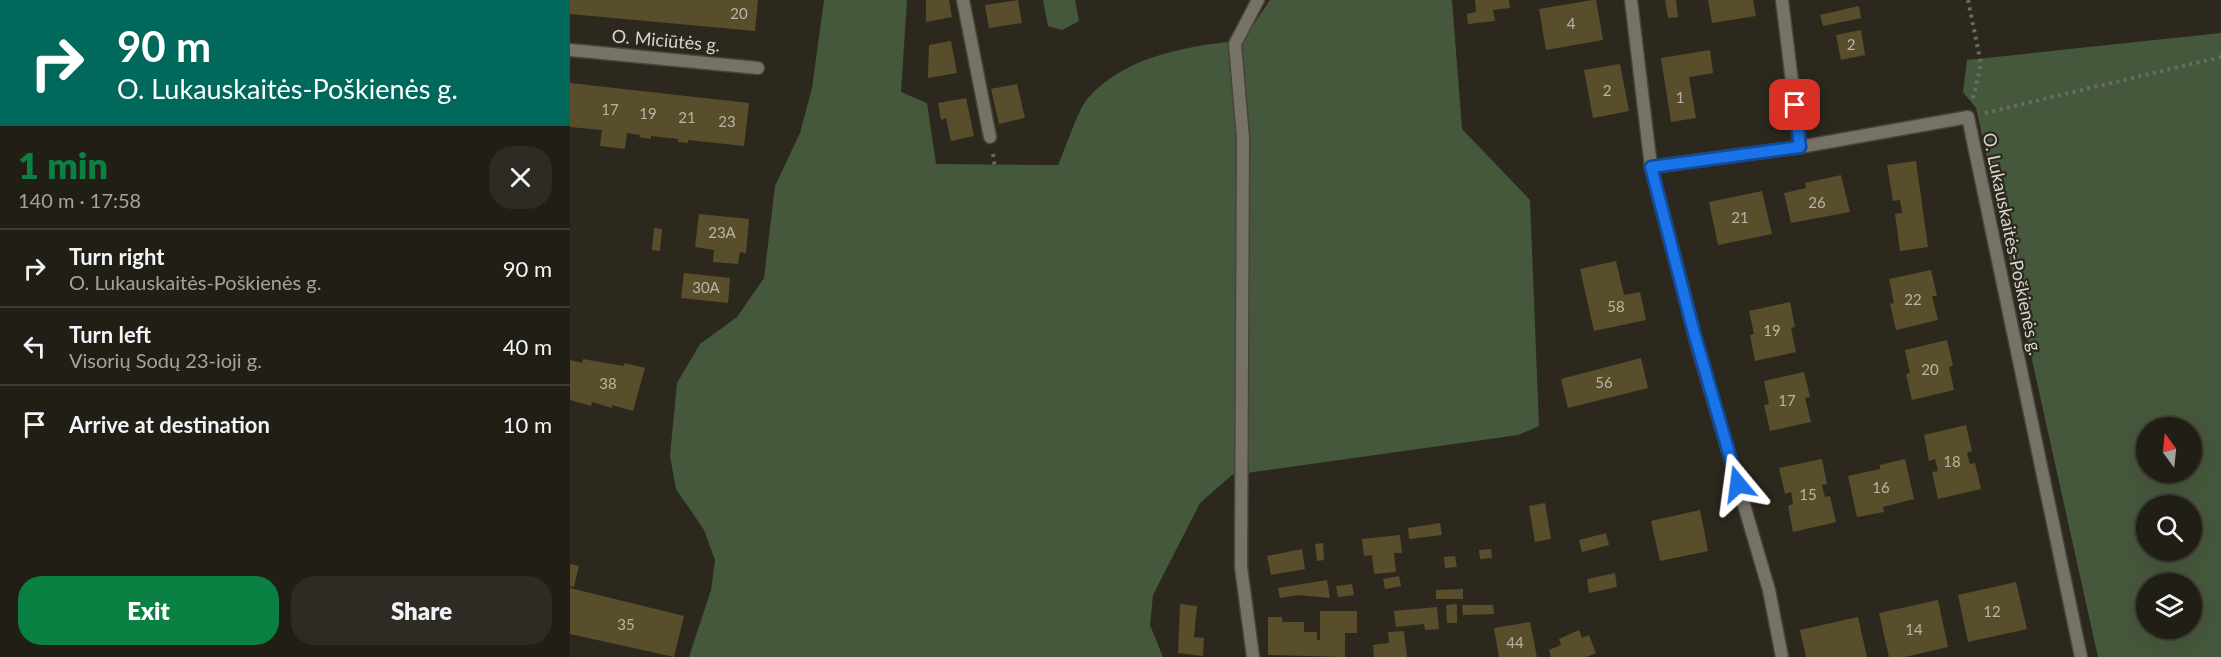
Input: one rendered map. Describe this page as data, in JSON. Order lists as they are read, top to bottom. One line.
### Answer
{"streets":{"street":["O. Miciūtės g.","O. Lukauskaitės-Poškienės g."]},"house_numbers":["20","4","2","2","1","17","19","21","23","26","21","23A","30A","22","58","19","20","56","38","17","18","16","15","12","35","14","44"],"north":"top","page":{"turn":["90 m","O. Lukauskaitės-Poškienės g."],"heading":["1 min","140 m · 17:58"],"list":[{"name":"Turn right","note":"O. Lukauskaitės-Poškienės g.","value":"90 m"},{"name":"Turn left","note":"Visorių Sodų 23-ioji g.","value":"40 m"},{"name":"Arrive at destination","value":"10 m"}],"buttons":["Exit","Share"]}}
